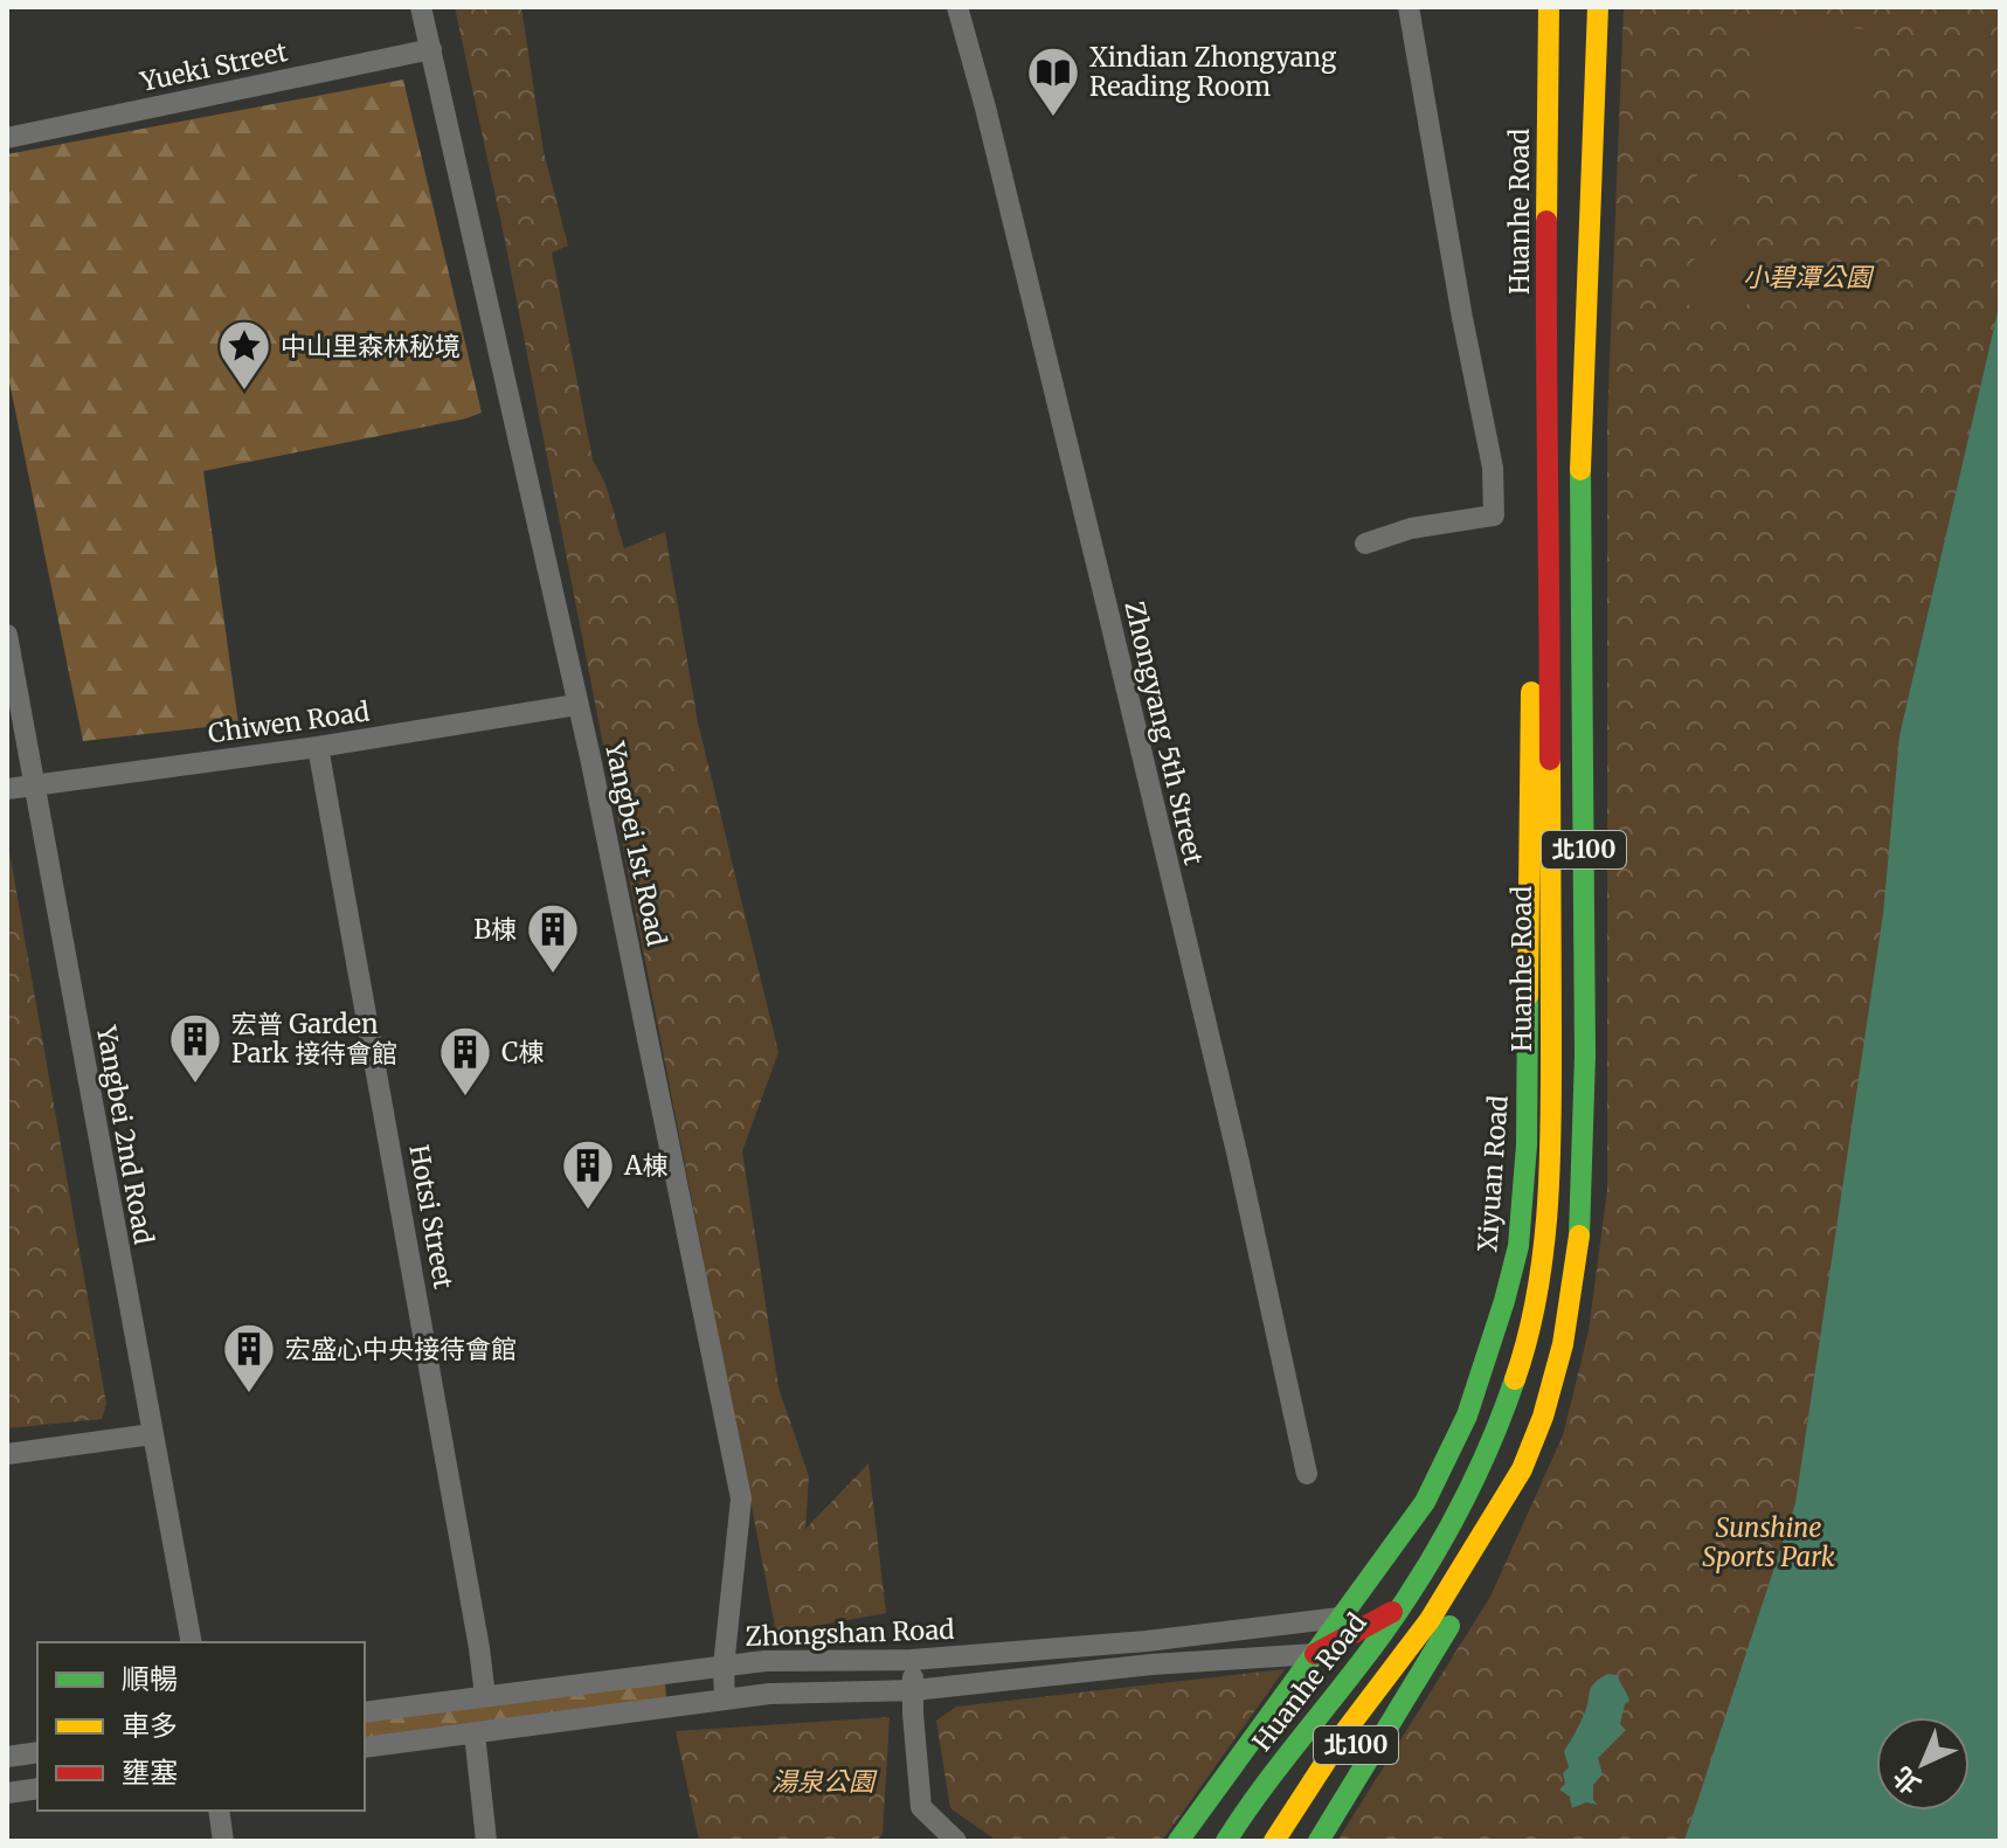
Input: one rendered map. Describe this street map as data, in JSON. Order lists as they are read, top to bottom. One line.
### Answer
{"streets":{"main road":["Huanhe Road","北100","Xiyuan Road"],"street":["Yueki Street","Chiwen Road","Zhongyang 5th Street","Yangbei 1st Road","Yangbei 2nd Road","Hotsi Street","Zhongshan Road"]},"crossings":[["Yueki Street","Yangbei 1st Road"],["Huanhe Road","Xiyuan Road"],["Chiwen Road","Yangbei 1st Road"],["Chiwen Road","Yangbei 2nd Road"],["Chiwen Road","Hotsi Street"],["Yangbei 1st Road","Zhongshan Road"],["Xiyuan Road","Zhongshan Road"],["Hotsi Street","Zhongshan Road"]],"parks":["小碧潭公園","Sunshine Sports Park","湯泉公園"],"places":{"library":["Xindian Zhongyang Reading Room"],"place":["中山里森林秘境"],"building":["B棟","宏普 Garden Park 接待會館","C棟","A棟","宏盛心中央接待會館"]},"legend":["順暢","車多","壅塞"],"north":"bottom left"}
